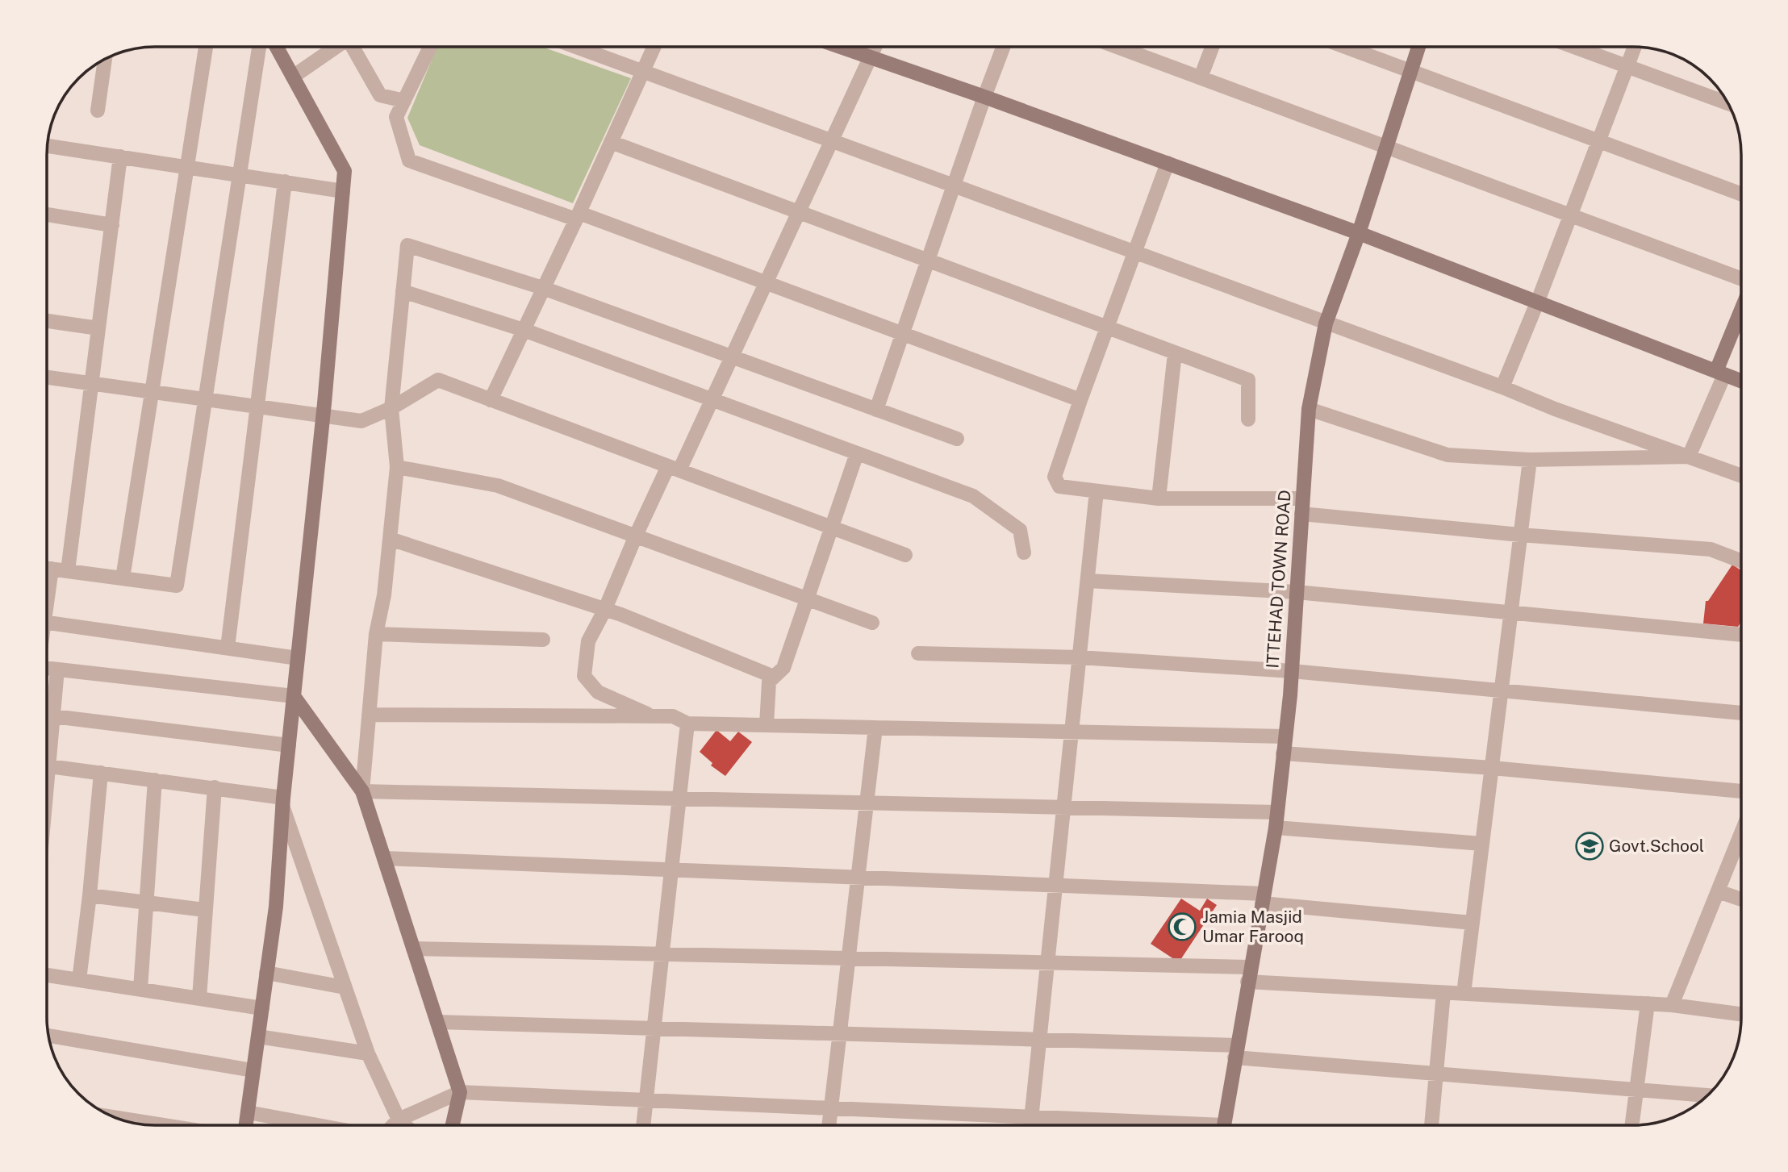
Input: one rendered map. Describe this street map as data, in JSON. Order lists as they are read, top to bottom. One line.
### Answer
{"streets":{"street":["ITTEHAD TOWN ROAD"]},"places":{"school or university":["Govt.School"],"mosque":["Jamia Masjid Umar Farooq"]}}
